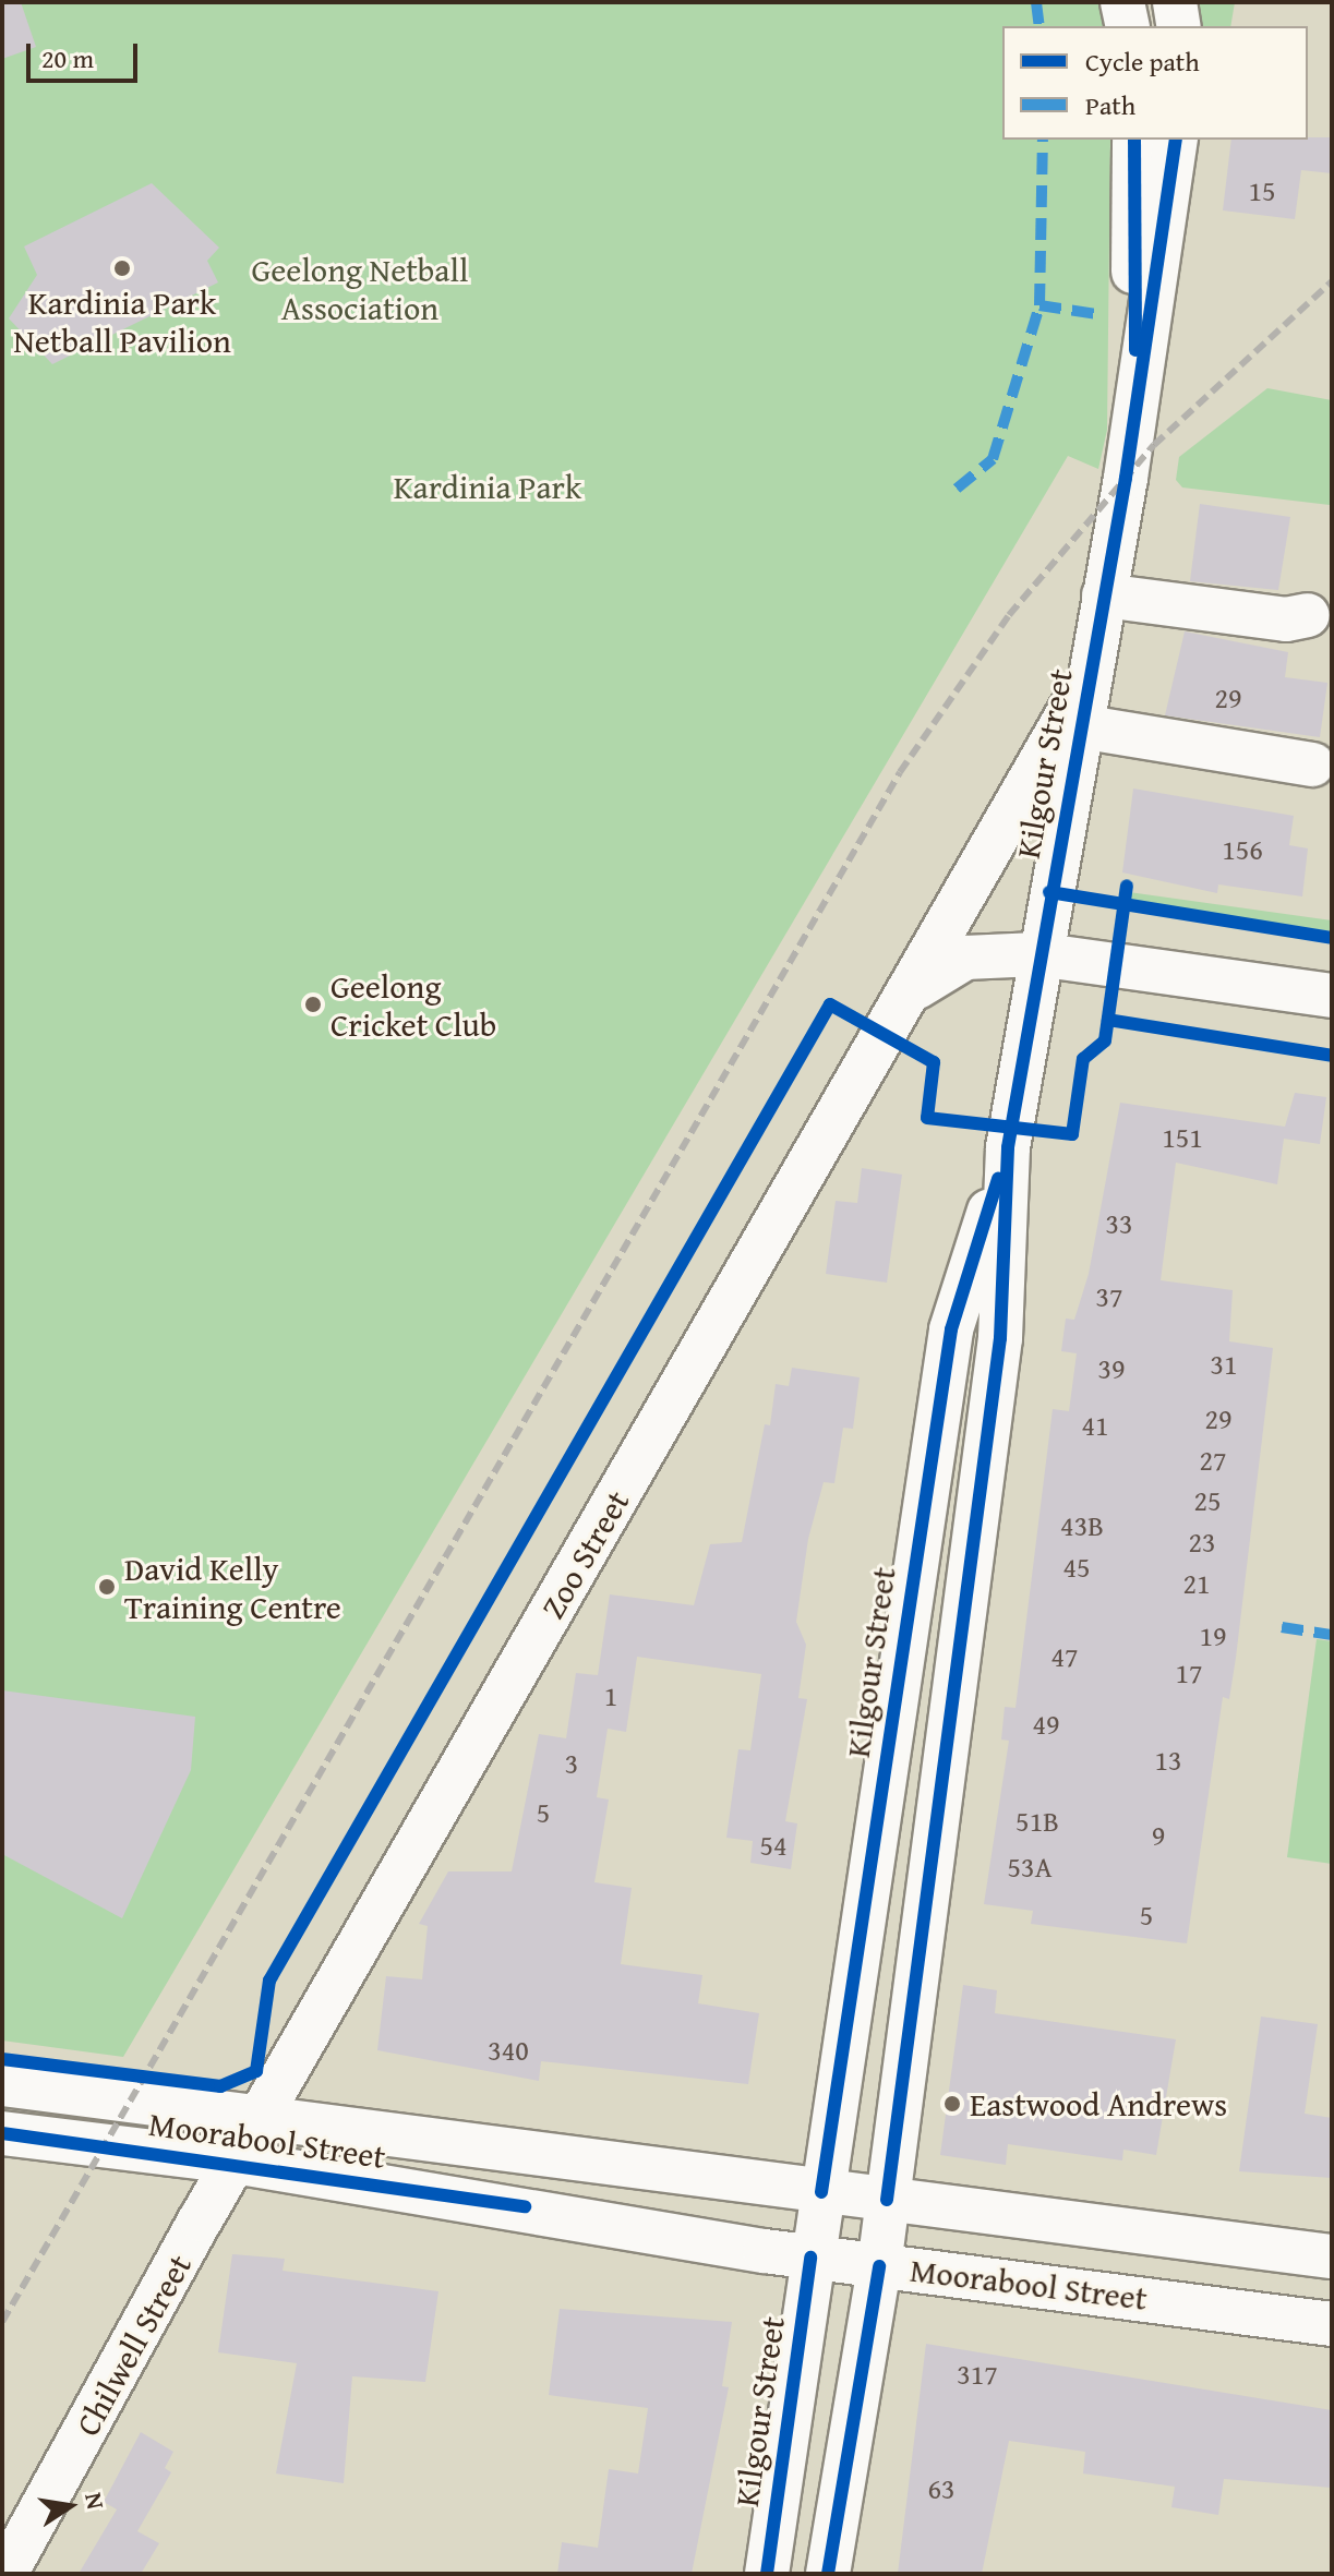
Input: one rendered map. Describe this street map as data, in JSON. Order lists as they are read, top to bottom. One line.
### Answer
{"streets":{"street":["Kilgour Street","Zoo Street","Moorabool Street","Chilwell Street"]},"crossings":[["Kilgour Street","Zoo Street"],["Kilgour Street","Moorabool Street"],["Zoo Street","Moorabool Street"],["Zoo Street","Chilwell Street"],["Moorabool Street","Chilwell Street"]],"parks":["Geelong Netball Association","Kardinia Park"],"places":["Kardinia Park Netball Pavilion","Geelong Cricket Club","David Kelly Training Centre","Eastwood Andrews"],"house_numbers":["15","29","156","151","33","37","31","39","29","41","27","25","43B","23","45","21","19","47","17","1","49","13","3","5","51B","9","54","53A","5","340","317","63"],"legend":["Cycle path","Path"],"scale_bar":"20 m","north":"right"}
